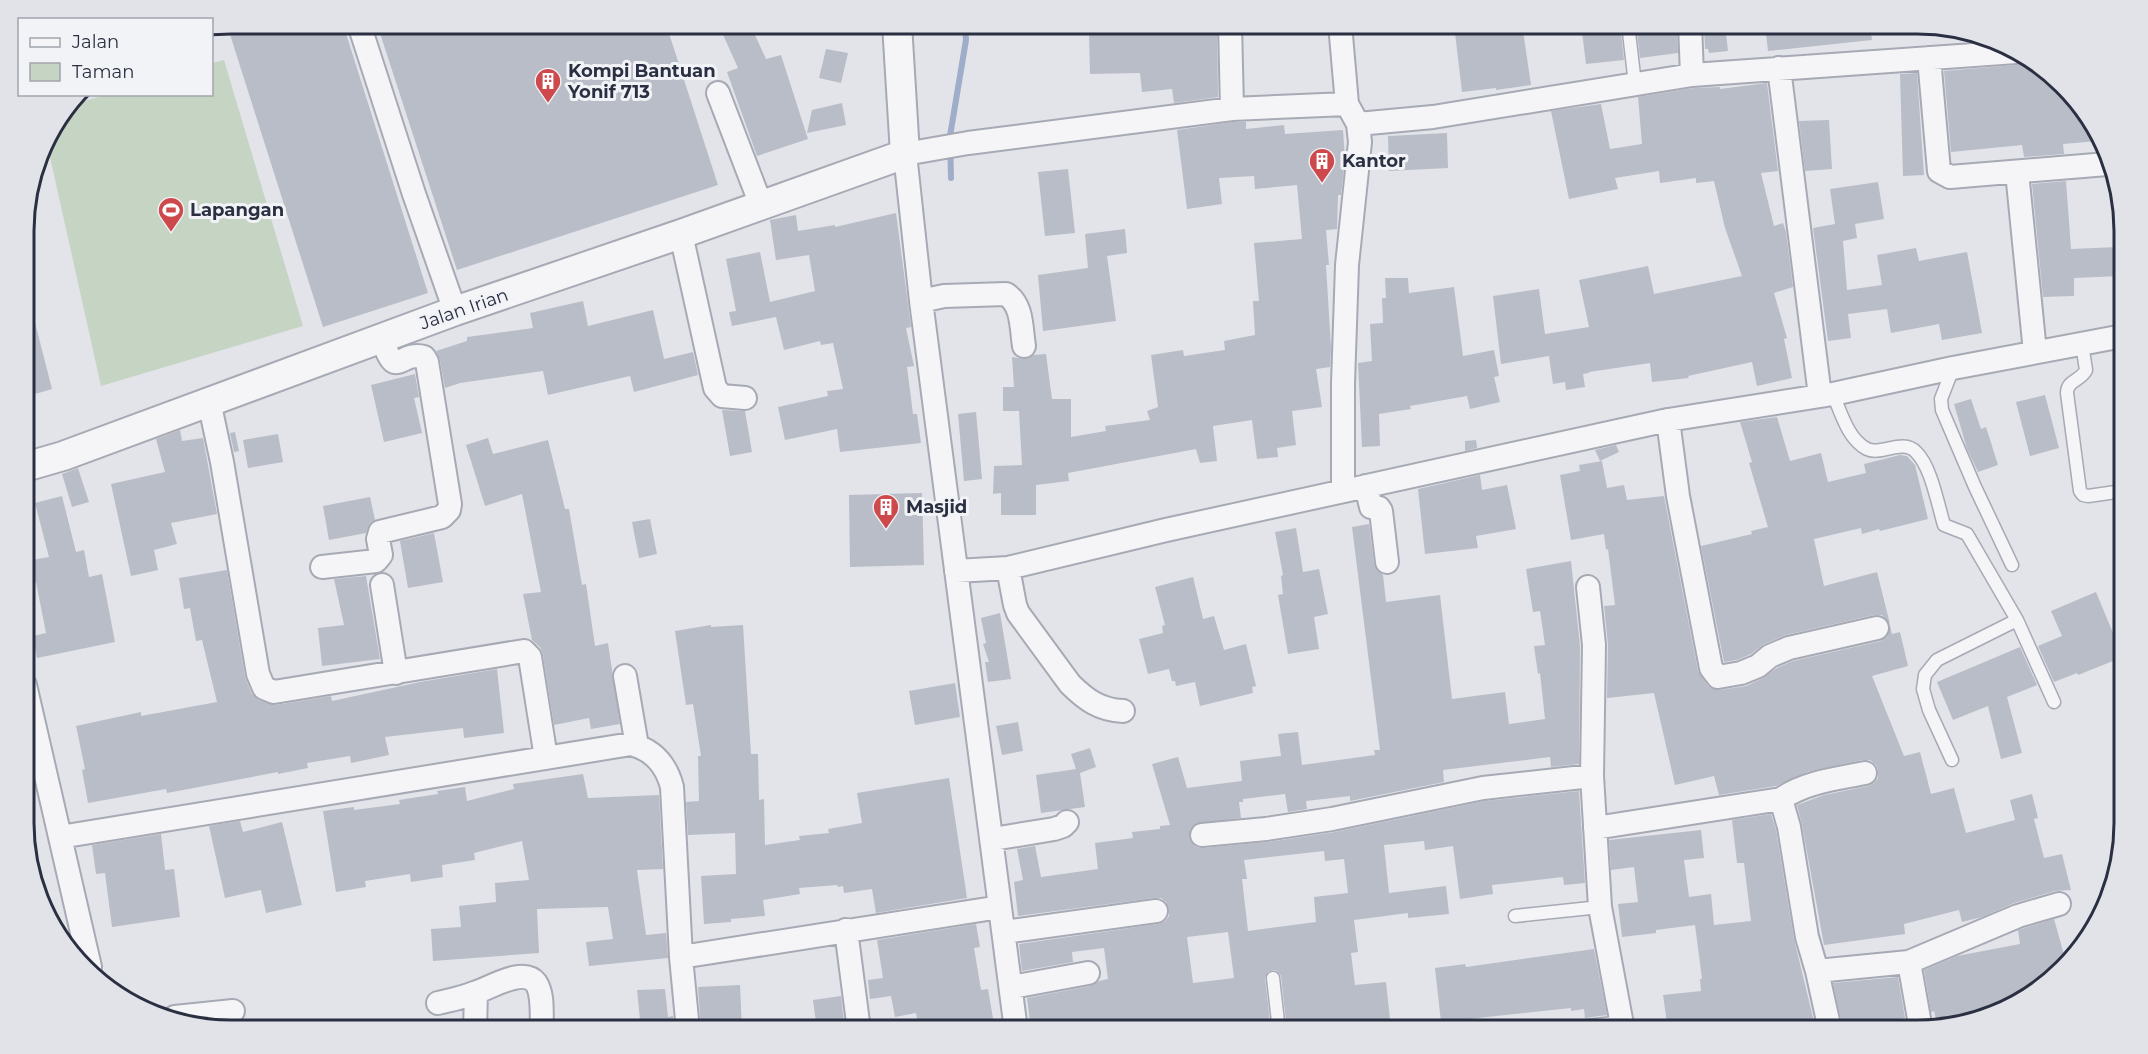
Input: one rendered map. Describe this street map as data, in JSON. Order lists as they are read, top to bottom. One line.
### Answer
{"streets":{"street":["Jalan Irian"]},"places":{"building":["Kompi Bantuan Yonif 713","Kantor","Masjid"],"sports":["Lapangan"]},"legend":["Jalan","Taman"]}
